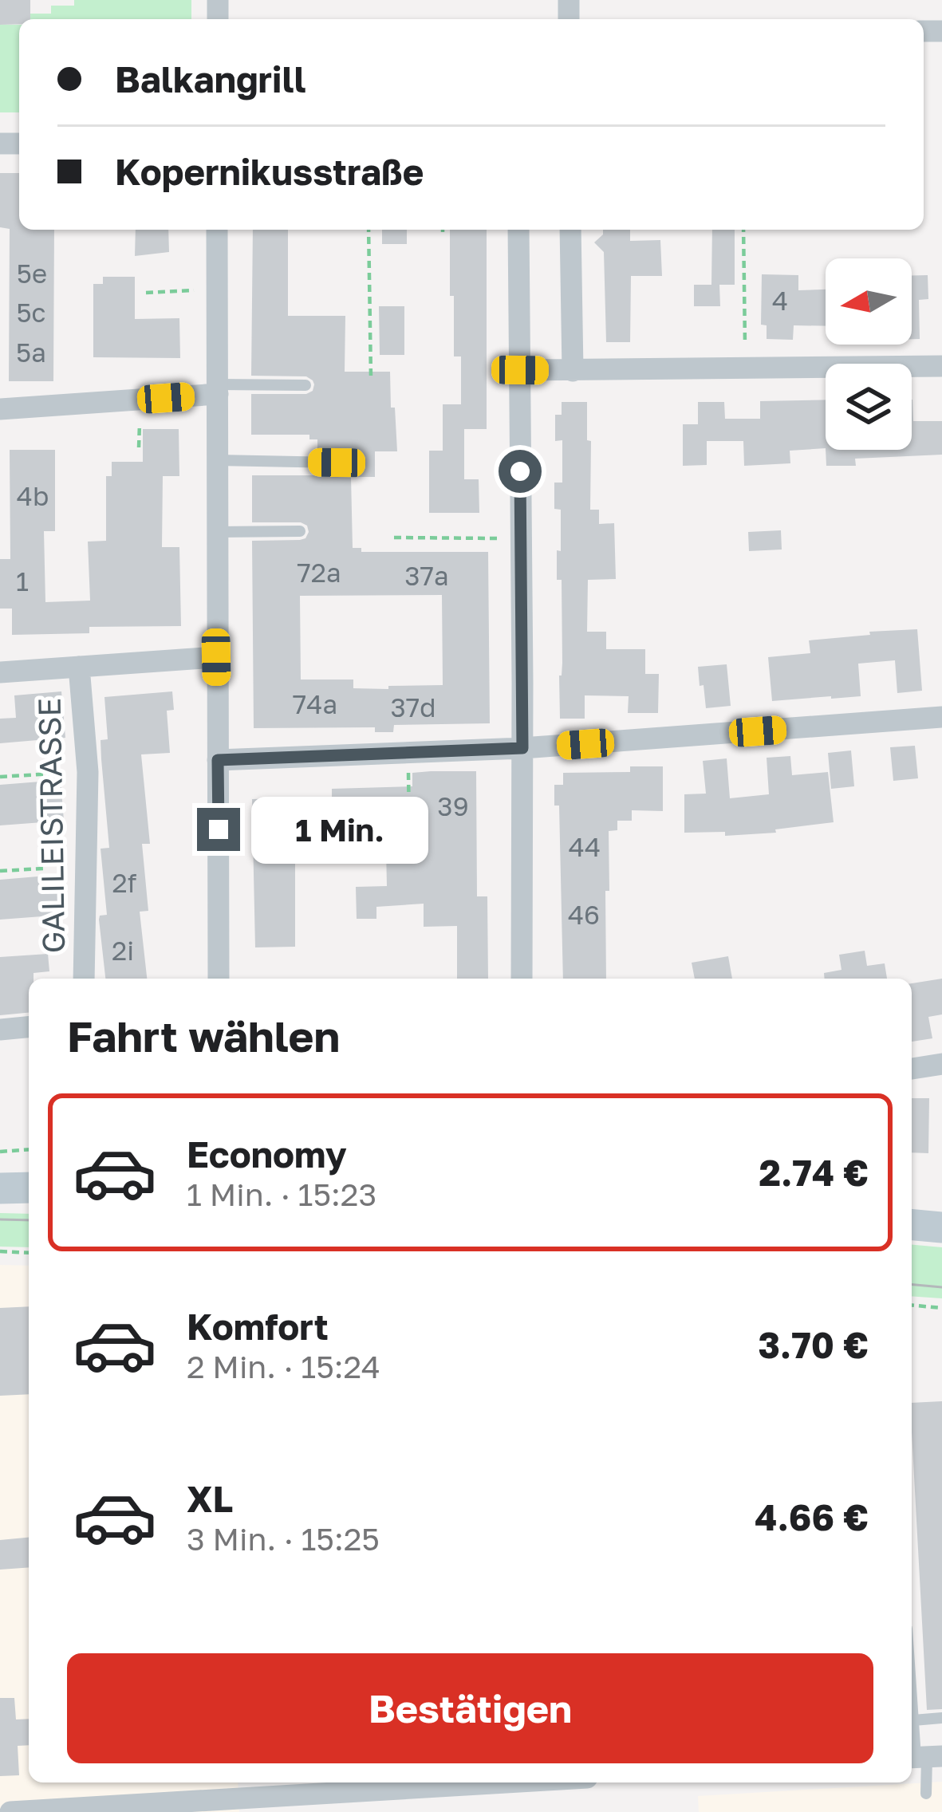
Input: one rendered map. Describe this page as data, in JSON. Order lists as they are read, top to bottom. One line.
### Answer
{"streets":{"street":["GALILEISTRASSE"]},"house_numbers":["5e","4","5c","5a","4b","72a","37a","1","74a","37d","39","44","2f","46","2i"],"north":"left","page":{"banner":["Balkangrill","Kopernikusstraße"],"bubble":"1 Min.","heading":"Fahrt wählen","list":[{"name":"Economy","note":"1 Min. · 15:23","value":"2.74 €"},{"name":"Komfort","note":"2 Min. · 15:24","value":"3.70 €"},{"name":"XL","note":"3 Min. · 15:25","value":"4.66 €"}],"buttons":"Bestätigen"}}
